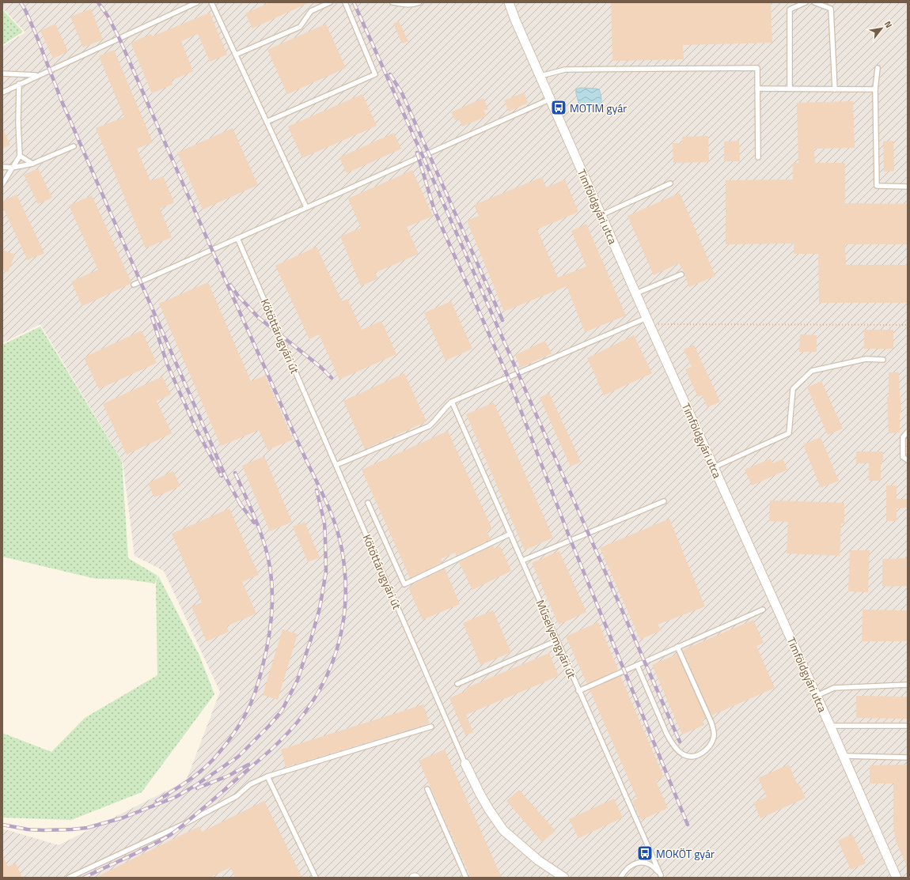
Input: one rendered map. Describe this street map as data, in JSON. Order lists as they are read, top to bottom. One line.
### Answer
{"streets":{"street":["Timföldgyári utca","Kötöttárugyári út"],"lane":["Műselyemgyári út"]},"places":{"bus stop":["MOTIM gyár","MOKÖT gyár"]},"north":"top right"}
